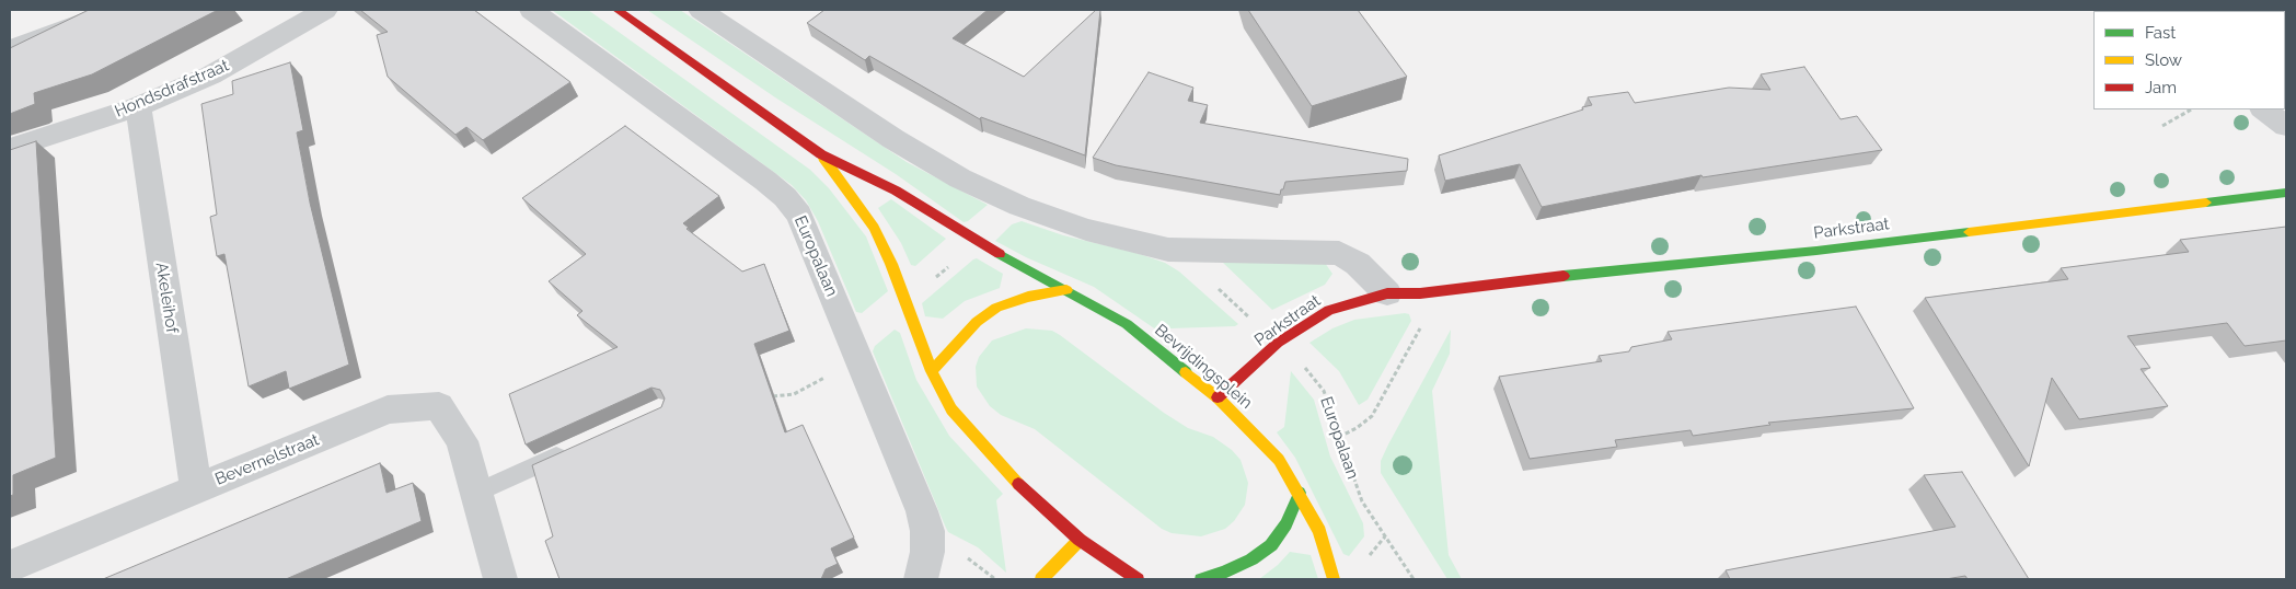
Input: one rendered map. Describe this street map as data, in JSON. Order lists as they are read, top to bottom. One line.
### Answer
{"streets":{"main road":["Parkstraat","Bevrijdingsplein"],"street":["Hondsdrafstraat","Europalaan","Akeleihof","Bevernelstraat"]},"crossings":[["Hondsdrafstraat","Akeleihof"],["Parkstraat","Europalaan"],["Parkstraat","Bevrijdingsplein"],["Akeleihof","Bevernelstraat"]],"legend":["Fast","Slow","Jam"]}
